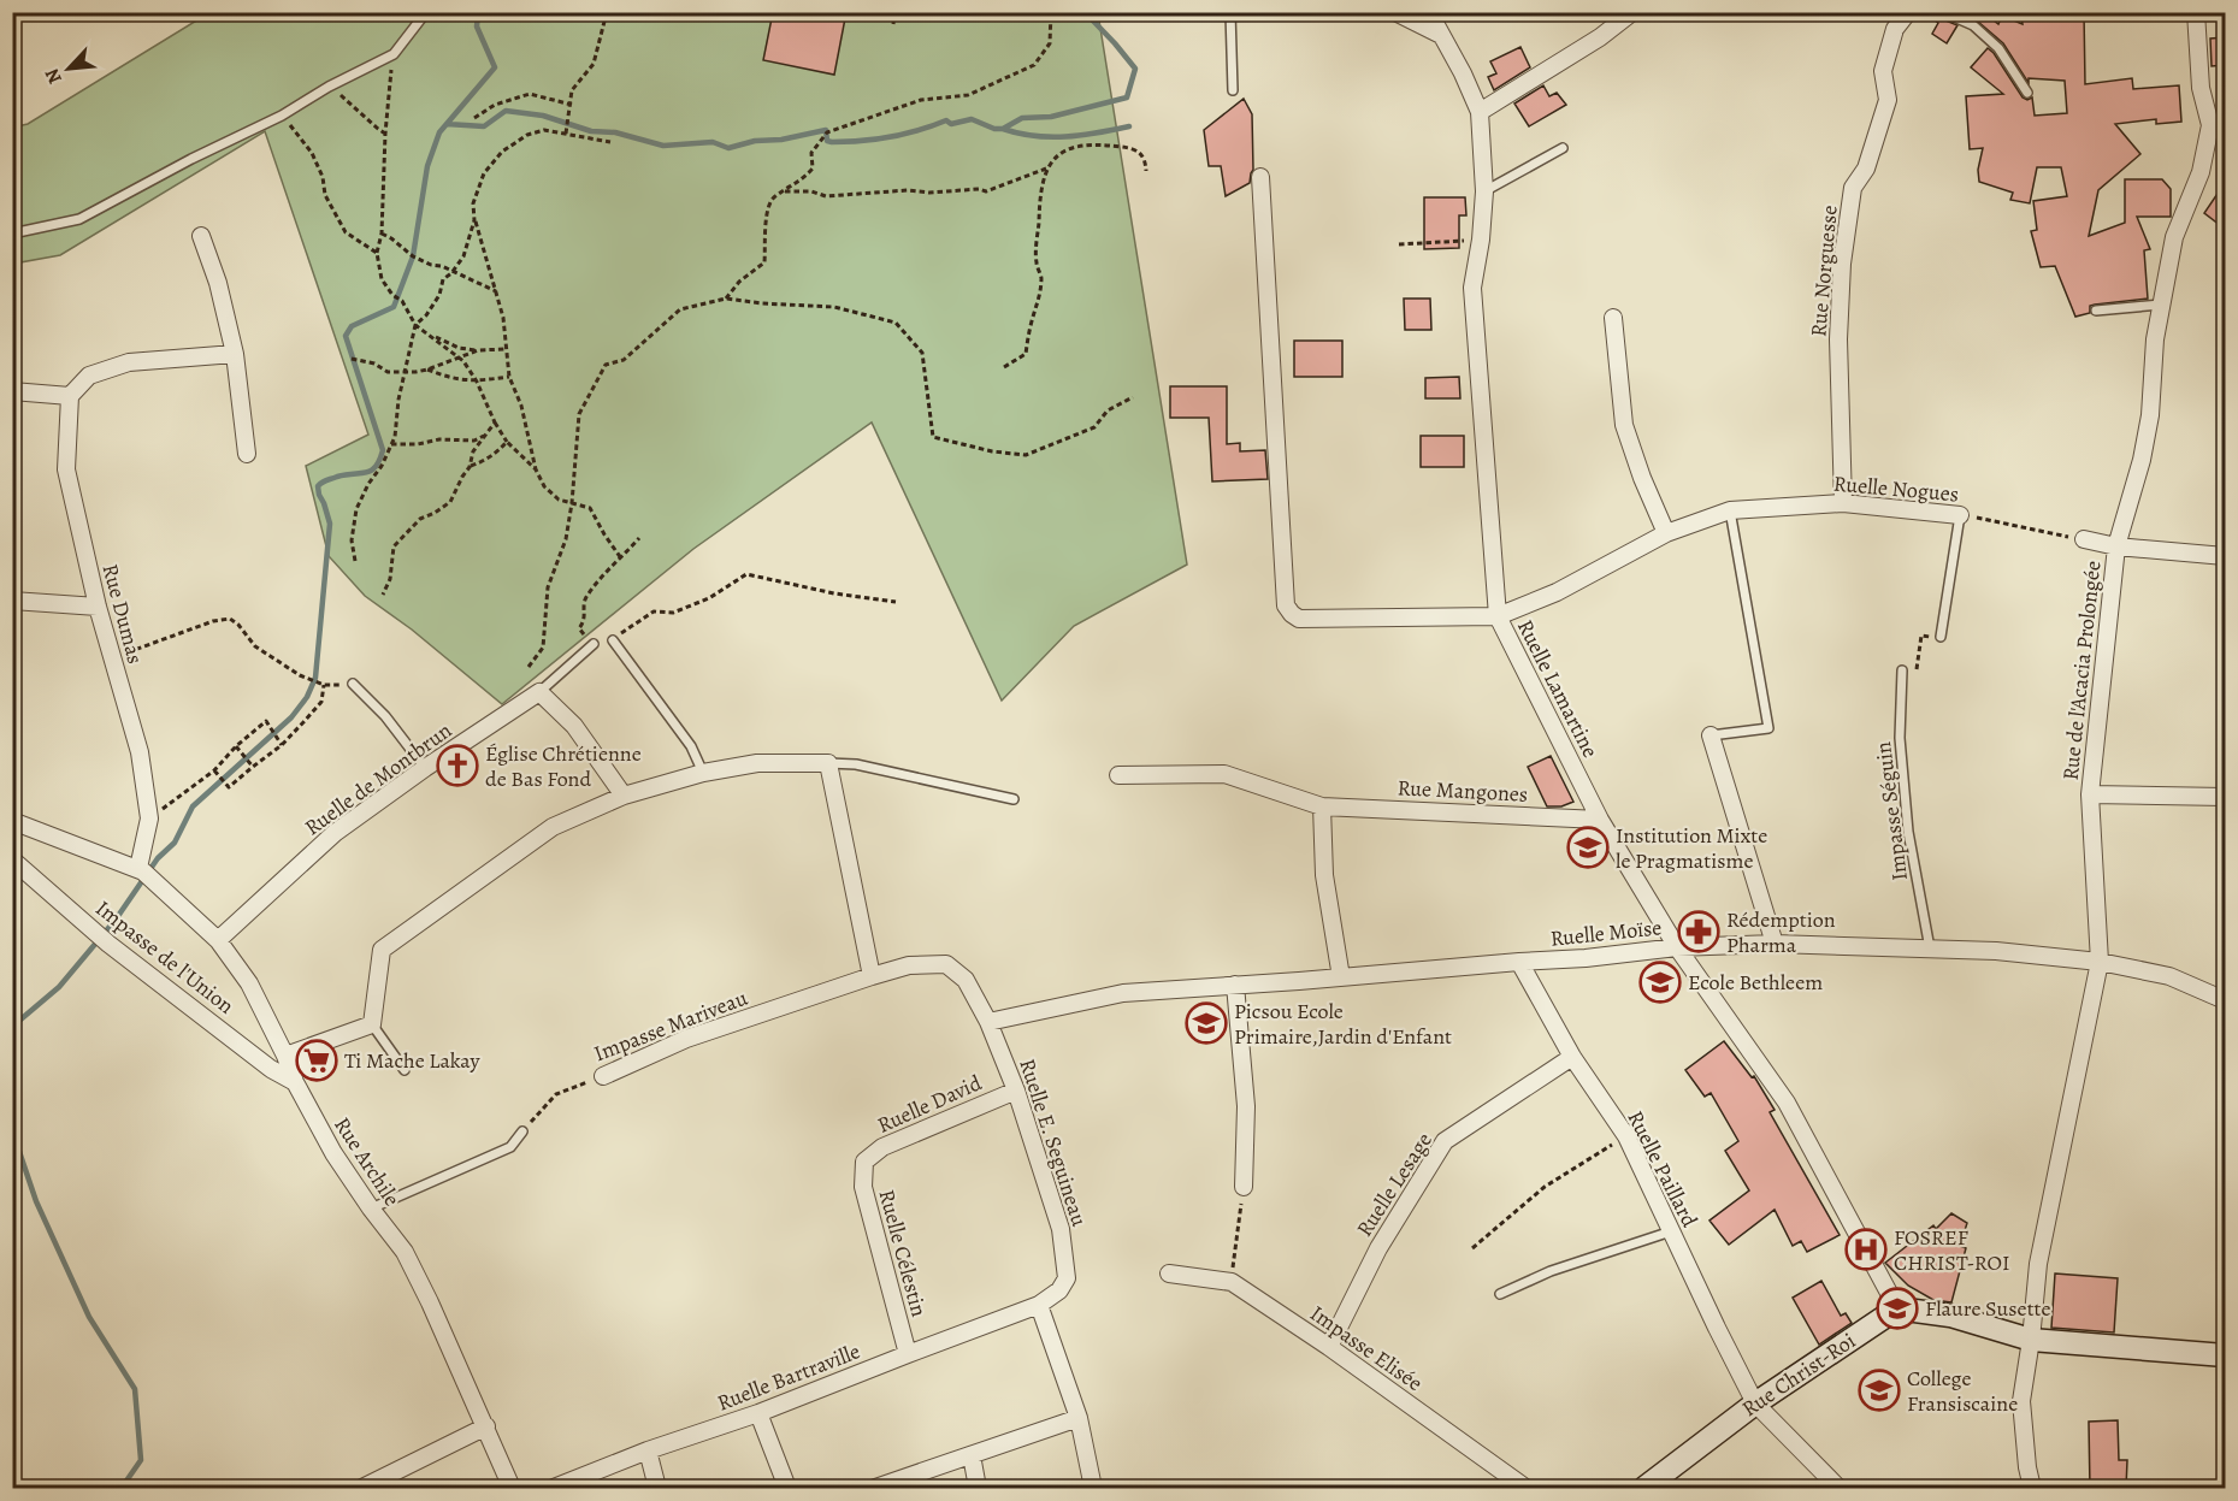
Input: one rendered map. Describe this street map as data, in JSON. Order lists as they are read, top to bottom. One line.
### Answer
{"streets":{"street":["Rue Norguesse","Ruelle Nogues","Rue Dumas","Rue de l'Acacia Prolongée","Ruelle Lamartine","Ruelle de Montbrun","Rue Mangones","Ruelle Moïse","Impasse de l'Union","Impasse Mariveau","Ruelle David","Ruelle E. Seguineau","Rue Archile","Ruelle Paillard","Ruelle Lesage","Ruelle Célestin","Impasse Elisée","Rue Christ-Roi","Ruelle Bartraville"],"lane":["Impasse Séguin"]},"crossings":[["Rue Norguesse","Ruelle Nogues"],["Ruelle Nogues","Ruelle Lamartine"],["Rue Dumas","Rue Archile"],["Rue de l'Acacia Prolongée","Ruelle Moïse"],["Ruelle Lamartine","Rue Mangones"],["Ruelle Lamartine","Ruelle Moïse"],["Ruelle Lamartine","Rue Christ-Roi"],["Ruelle de Montbrun","Rue Archile"],["Impasse Séguin","Ruelle Moïse"],["Ruelle Moïse","Impasse Mariveau"],["Ruelle Moïse","Ruelle E. Seguineau"],["Ruelle Moïse","Ruelle Paillard"],["Impasse de l'Union","Rue Archile"],["Impasse Mariveau","Ruelle E. Seguineau"],["Ruelle David","Ruelle E. Seguineau"],["Ruelle David","Ruelle Célestin"],["Ruelle E. Seguineau","Ruelle Bartraville"],["Ruelle Paillard","Ruelle Lesage"],["Ruelle Paillard","Rue Christ-Roi"],["Ruelle Lesage","Impasse Elisée"],["Ruelle Célestin","Ruelle Bartraville"]],"places":{"church":["Église Chrétienne de Bas Fond"],"school or university":["Institution Mixte le Pragmatisme","Ecole Bethleem","Picsou Ecole Primaire,Jardin d'Enfant","Flaure Susette","College Fransiscaine"],"pharmacy":["Rédemption Pharma"],"supermarket":["Ti Mache Lakay"],"hospital":["FOSREF CHRIST-ROI"]},"north":"bottom left"}
